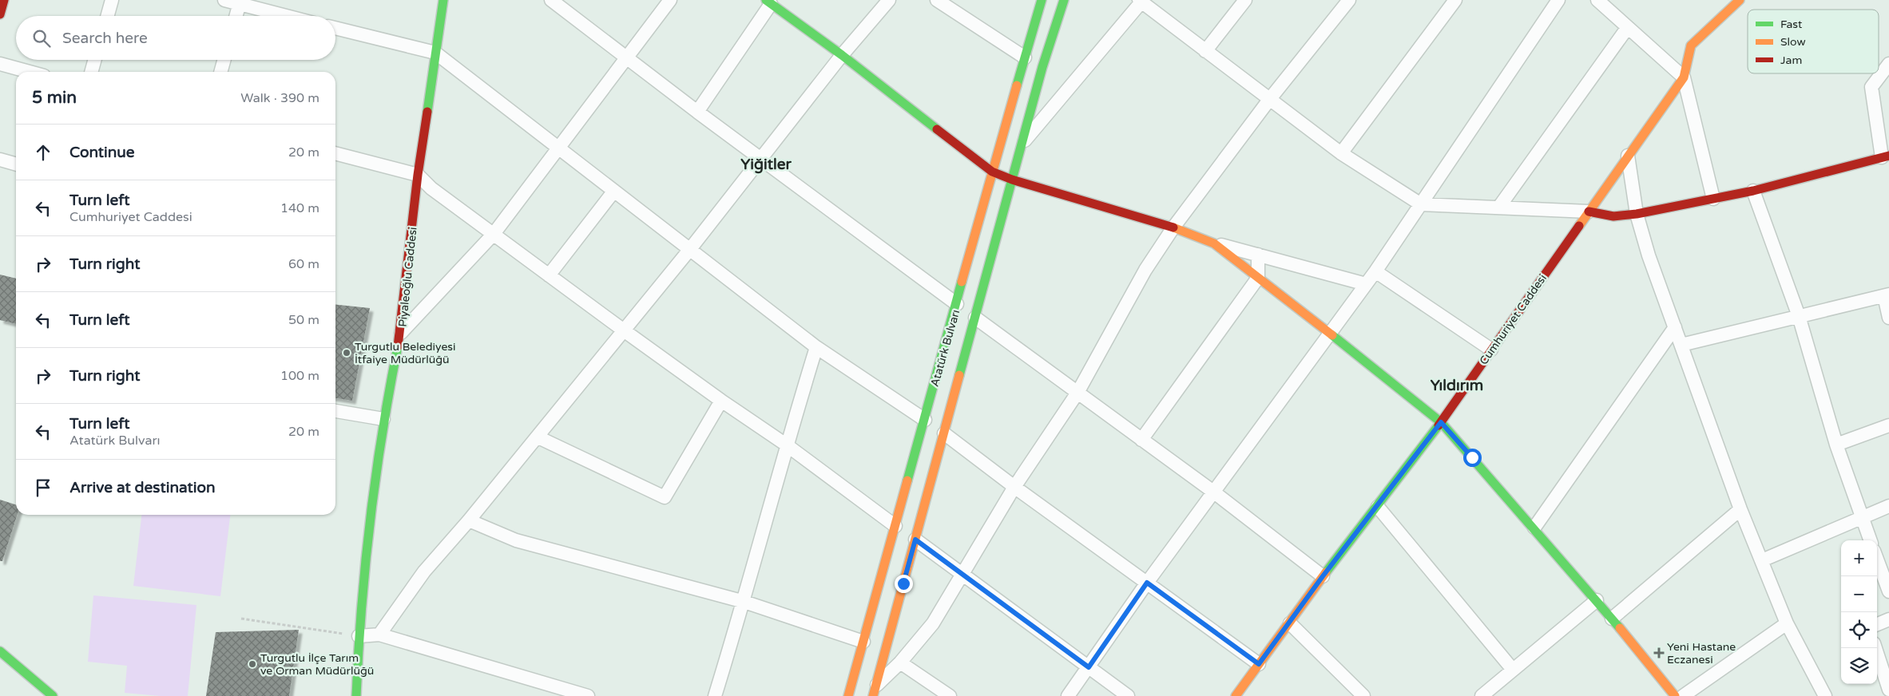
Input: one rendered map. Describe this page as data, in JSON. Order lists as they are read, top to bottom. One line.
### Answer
{"streets":{"main road":["Piyaleoğlu Caddesi","Cumhuriyet Caddesi","Atatürk Bulvarı"]},"districts":["Yiğitler","Yıldırım"],"places":{"other":["Turgutlu Belediyesi İtfaiye Müdürlüğü","Turgutlu İlçe Tarım ve Orman Müdürlüğü"],"health":["Yeni Hastane Eczanesi"]},"legend":["Fast","Slow","Jam"],"page":{"search":"Search here","heading":["5 min","Walk · 390 m"],"list":[["Continue","20 m"],["Turn left","Cumhuriyet Caddesi","140 m"],["Turn right","60 m"],["Turn left","50 m"],["Turn right","100 m"],["Turn left","Atatürk Bulvarı","20 m"],"Arrive at destination"],"map_buttons":["+","−"]}}
